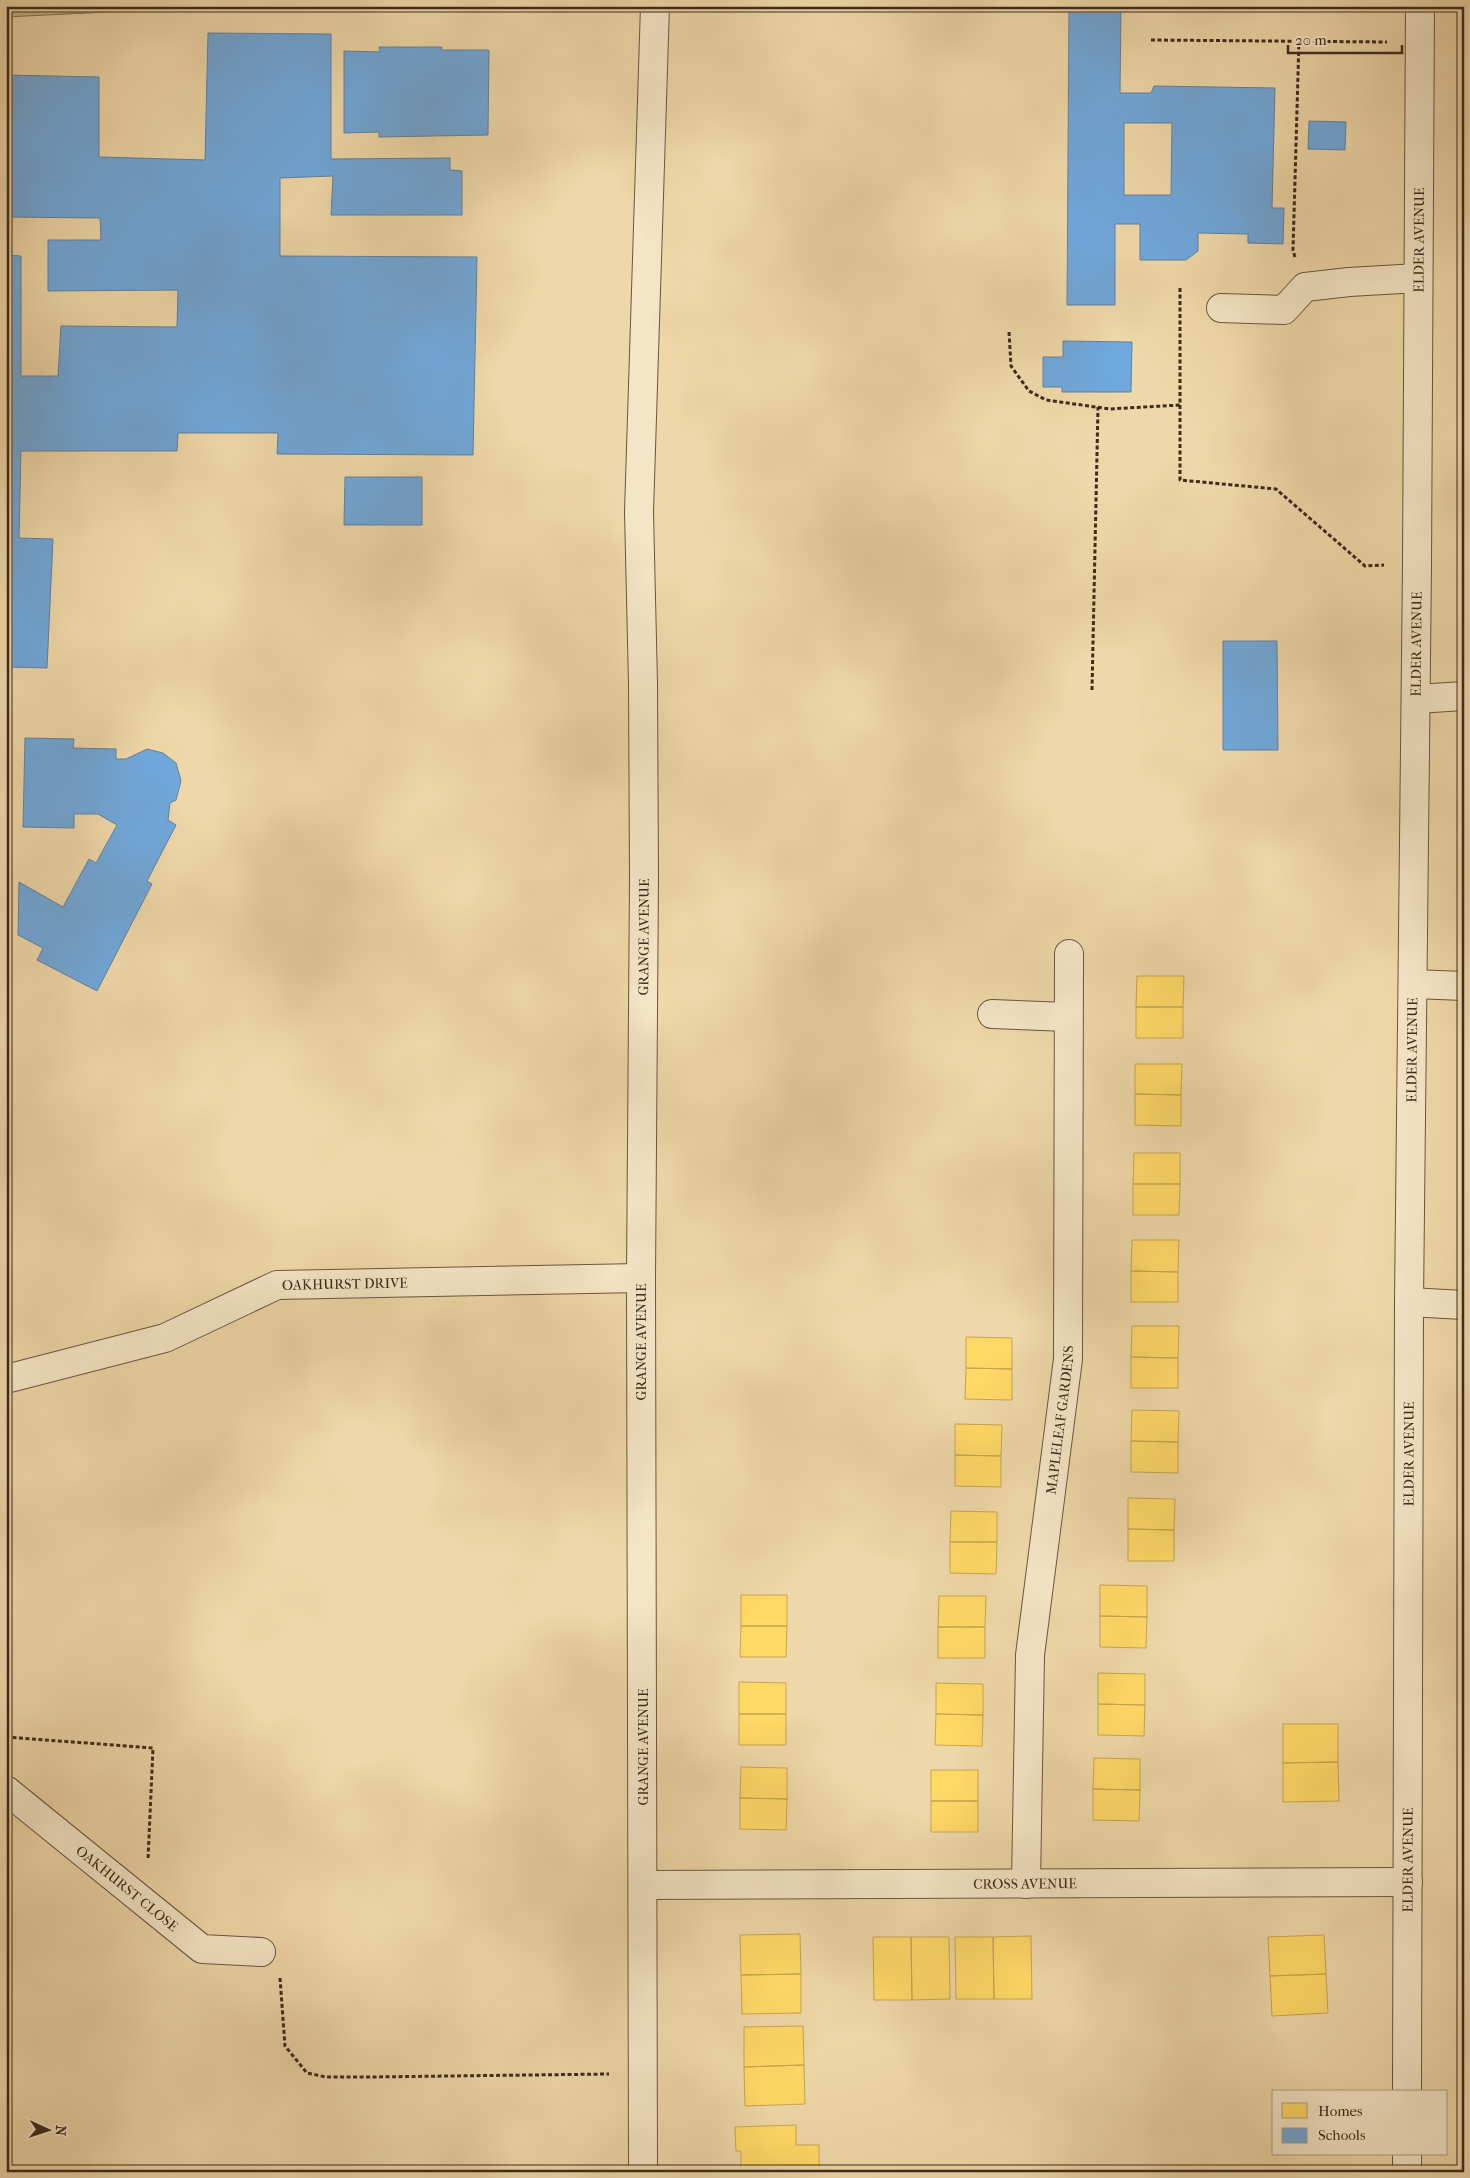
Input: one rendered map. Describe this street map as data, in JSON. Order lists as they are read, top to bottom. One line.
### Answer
{"streets":{"street":["ELDER AVENUE","GRANGE AVENUE","OAKHURST DRIVE","MAPLELEAF GARDENS","CROSS AVENUE","OAKHURST CLOSE"]},"crossings":[["ELDER AVENUE","CROSS AVENUE"],["GRANGE AVENUE","OAKHURST DRIVE"],["GRANGE AVENUE","CROSS AVENUE"],["MAPLELEAF GARDENS","CROSS AVENUE"]],"legend":["Homes","Schools"],"scale_bar":"20 m","north":"right"}
